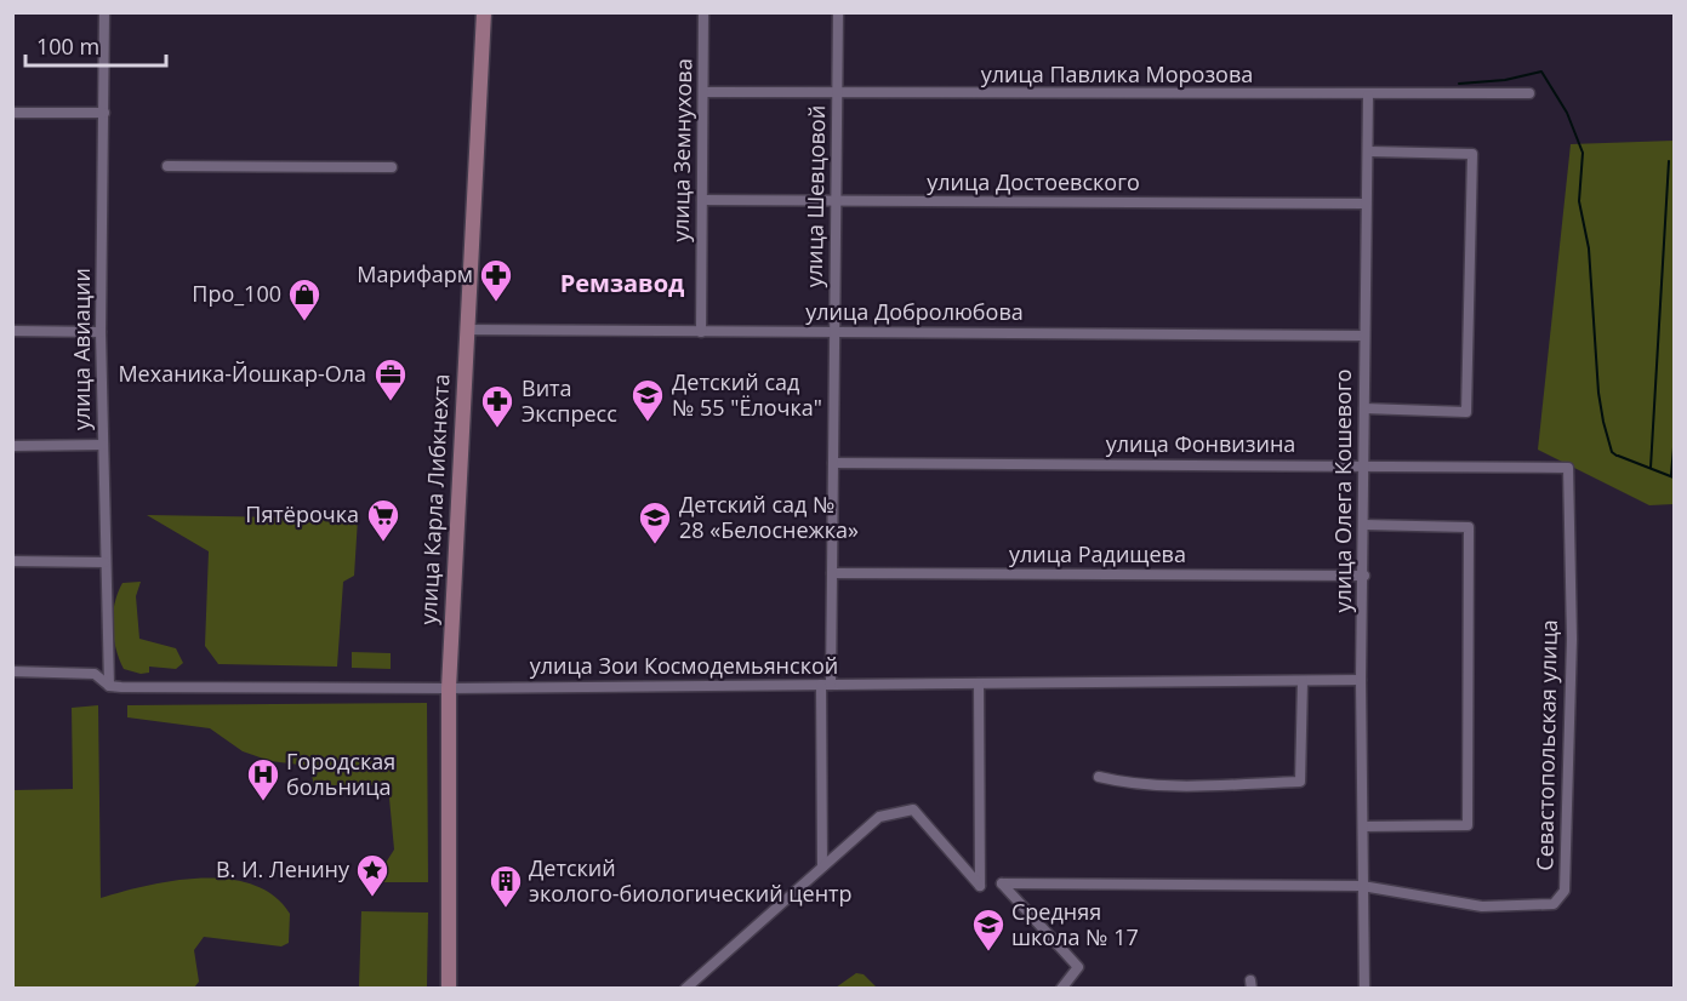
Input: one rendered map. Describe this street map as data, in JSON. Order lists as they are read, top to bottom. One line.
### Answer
{"streets":{"main road":["улица Карла Либкнехта"],"street":["улица Павлика Морозова","улица Земнухова","улица Достоевского","улица Шевцовой","улица Добролюбова","улица Авиации","улица Фонвизина","улица Олега Кошевого","улица Радищева","улица Зои Космодемьянской","Севастопольская улица"]},"crossings":[["улица Павлика Морозова","улица Земнухова"],["улица Павлика Морозова","улица Шевцовой"],["улица Павлика Морозова","улица Олега Кошевого"],["улица Земнухова","улица Достоевского"],["улица Земнухова","улица Добролюбова"],["улица Достоевского","улица Шевцовой"],["улица Достоевского","улица Олега Кошевого"],["улица Шевцовой","улица Добролюбова"],["улица Шевцовой","улица Фонвизина"],["улица Шевцовой","улица Радищева"],["улица Шевцовой","улица Зои Космодемьянской"],["улица Добролюбова","улица Олега Кошевого"],["улица Добролюбова","улица Карла Либкнехта"],["улица Авиации","улица Зои Космодемьянской"],["улица Фонвизина","улица Олега Кошевого"],["улица Фонвизина","Севастопольская улица"],["улица Олега Кошевого","улица Радищева"],["улица Олега Кошевого","улица Зои Космодемьянской"],["улица Олега Кошевого","Севастопольская улица"],["улица Карла Либкнехта","улица Зои Космодемьянской"]],"districts":["Ремзавод"],"places":{"pharmacy":["Марифарм","Вита Экспресс"],"shop":["Про_100"],"office":["Механика-Йошкар-Ола"],"school or university":["Детский сад № 55 \"Ёлочка\"","Детский сад № 28 «Белоснежка»","Средняя школа № 17"],"supermarket":["Пятёрочка"],"hospital":["Городская больница"],"place":["В. И. Ленину"],"building":["Детский эколого-биологический центр"]},"scale_bar":"100 m"}
